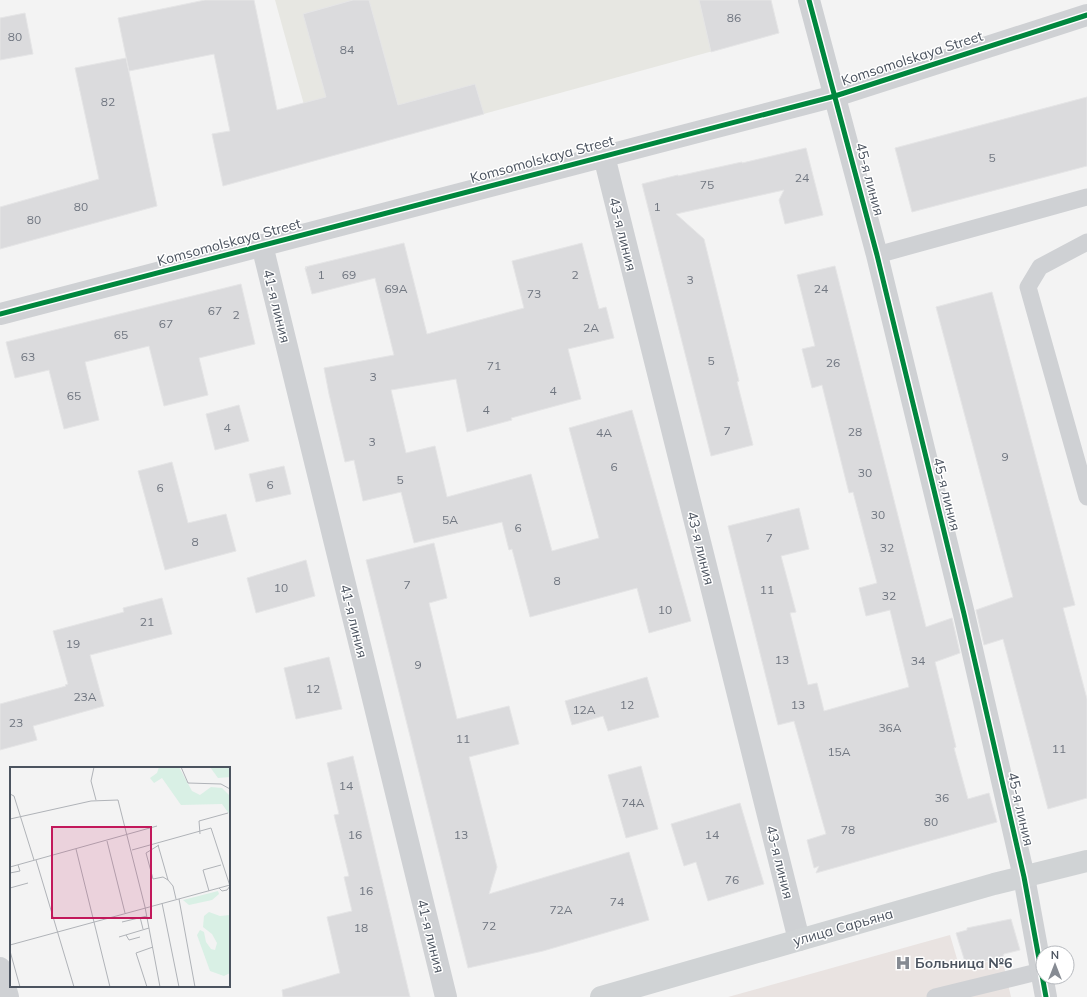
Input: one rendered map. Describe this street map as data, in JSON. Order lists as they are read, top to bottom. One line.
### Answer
{"streets":{"main road":["улица Сарьяна"],"street":["Komsomolskaya Street","45-я линия","43-я линия","41-я линия"]},"crossings":[["Komsomolskaya Street","45-я линия"],["Komsomolskaya Street","43-я линия"],["Komsomolskaya Street","41-я линия"],["45-я линия","улица Сарьяна"],["43-я линия","улица Сарьяна"]],"places":{"hospital":["Больница №6"]},"house_numbers":["86","80","84","82","5","24","75","80","1","80","1","69","2","3","69А","24","73","67","2","67","2А","65","63","5","26","71","3","4","65","4","4","7","28","4А","3","9","6","30","5","6","6","30","5А","6","7","8","32","8","7","10","11","32","10","21","19","13","34","9","12","23А","12","13","12А","23","36А","11","11","15А","14","36","74А","80","78","16","13","14","76","16","74","72А","72","18"],"north":"top"}
